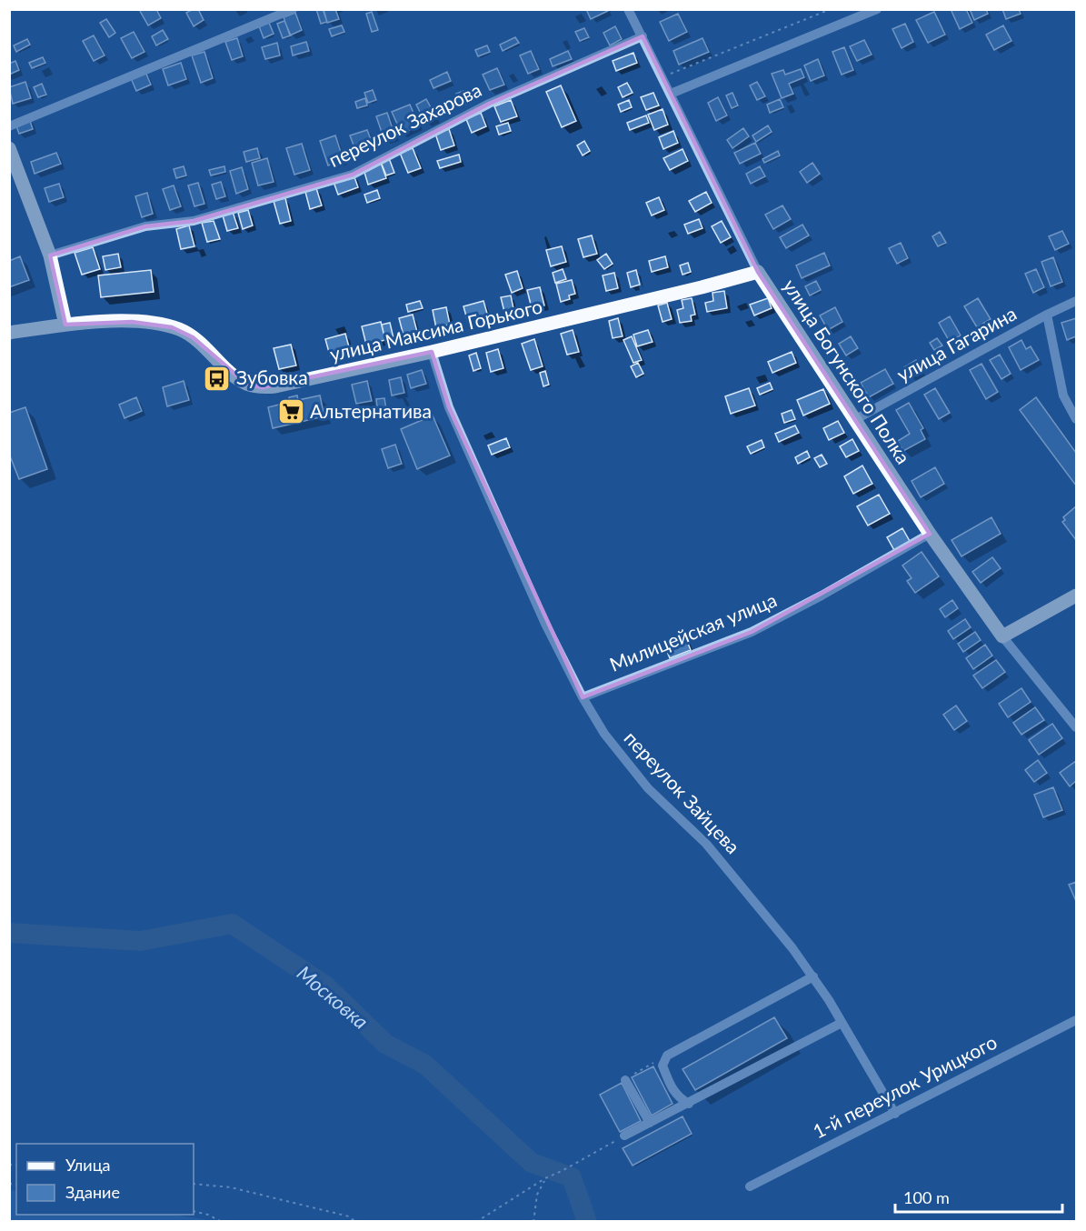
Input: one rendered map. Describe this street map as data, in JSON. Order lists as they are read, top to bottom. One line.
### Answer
{"streets":{"main road":["улица Максима Горького","улица Богунского Полка"],"street":["переулок Захарова","улица Гагарина","Милицейская улица","переулок Зайцева","1-й переулок Урицкого"]},"crossings":[["переулок Захарова","улица Богунского Полка"],["улица Максима Горького","улица Богунского Полка"],["улица Максима Горького","переулок Зайцева"],["улица Гагарина","улица Богунского Полка"],["улица Богунского Полка","Милицейская улица"],["Милицейская улица","переулок Зайцева"],["переулок Зайцева","1-й переулок Урицкого"]],"water":["Московка"],"places":{"bus stop":["Зубовка"],"supermarket":["Альтернатива"]},"legend":["Улица","Здание"],"scale_bar":"100 m"}
